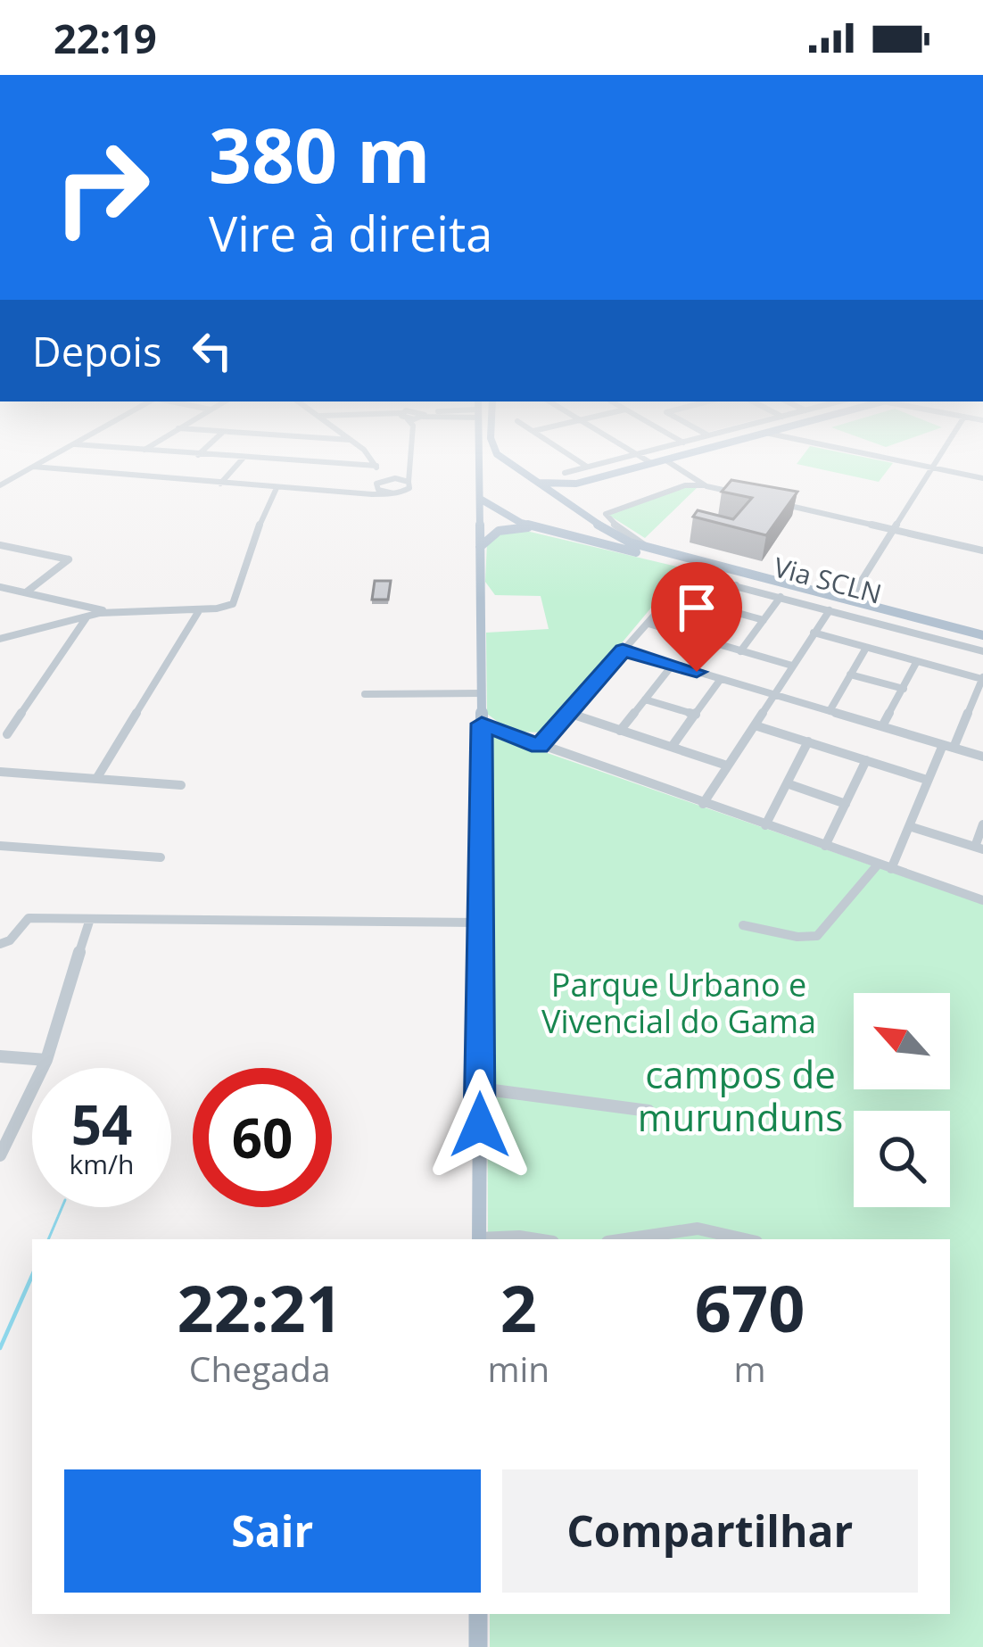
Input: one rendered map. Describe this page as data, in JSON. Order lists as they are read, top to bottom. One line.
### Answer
{"streets":{"main road":["Via SCLN"]},"parks":["Parque Urbano e Vivencial do Gama","campos de murunduns"],"north":"top left","page":{"status":"22:19","turn":["380 m","Vire à direita"],"then":"Depois","speed":"54 km/h","limit":"60","eta":["22:21","Chegada","2","min","670","m"],"buttons":["Sair","Compartilhar"]}}
